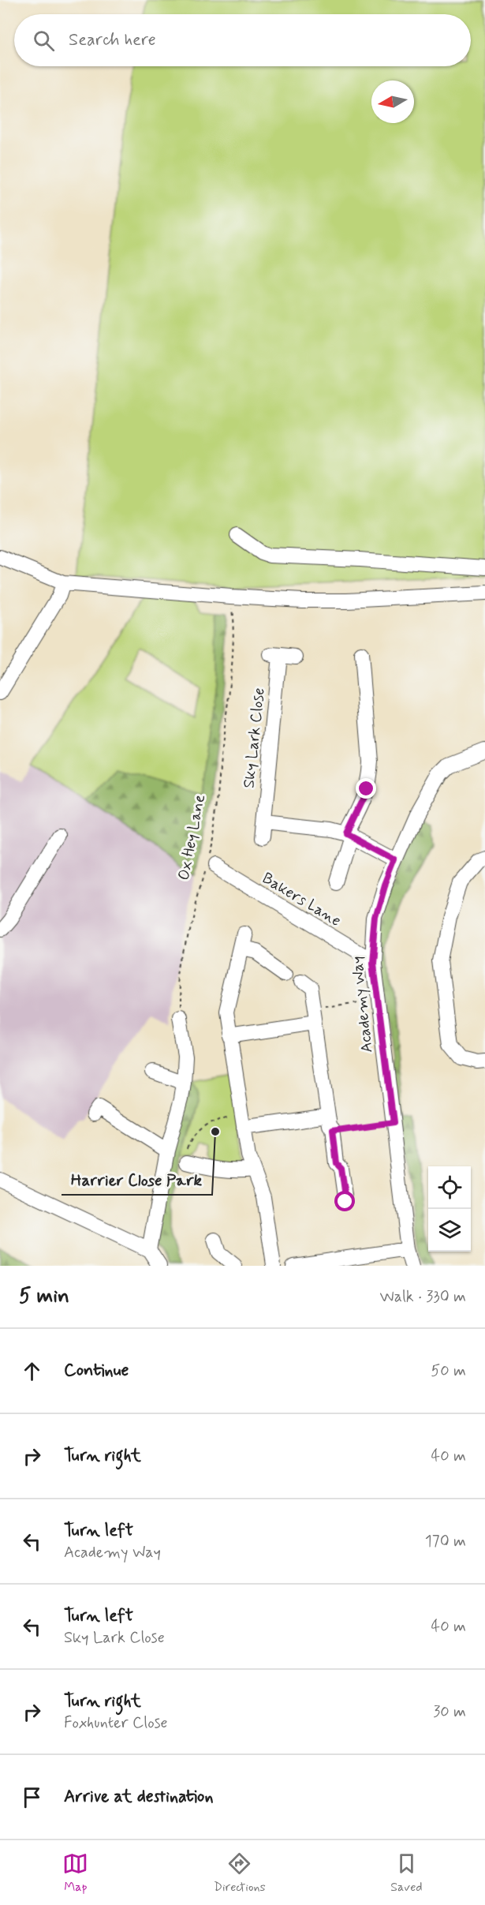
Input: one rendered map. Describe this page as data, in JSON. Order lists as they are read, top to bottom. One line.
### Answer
{"streets":{"street":["Sky Lark Close","Bakers Lane","Academy Way"],"path":["Ox Hey Lane"]},"crossings":[["Ox Hey Lane","Bakers Lane"],["Bakers Lane","Academy Way"]],"places":["Harrier Close Park"],"north":"left","page":{"search":"Search here","heading":["5 min","Walk · 330 m"],"list":[["Continue","50 m"],["Turn right","40 m"],["Turn left","Academy Way","170 m"],["Turn left","Sky Lark Close","40 m"],["Turn right","Foxhunter Close","30 m"],"Arrive at destination"],"nav":["Map","Directions","Saved"]}}
